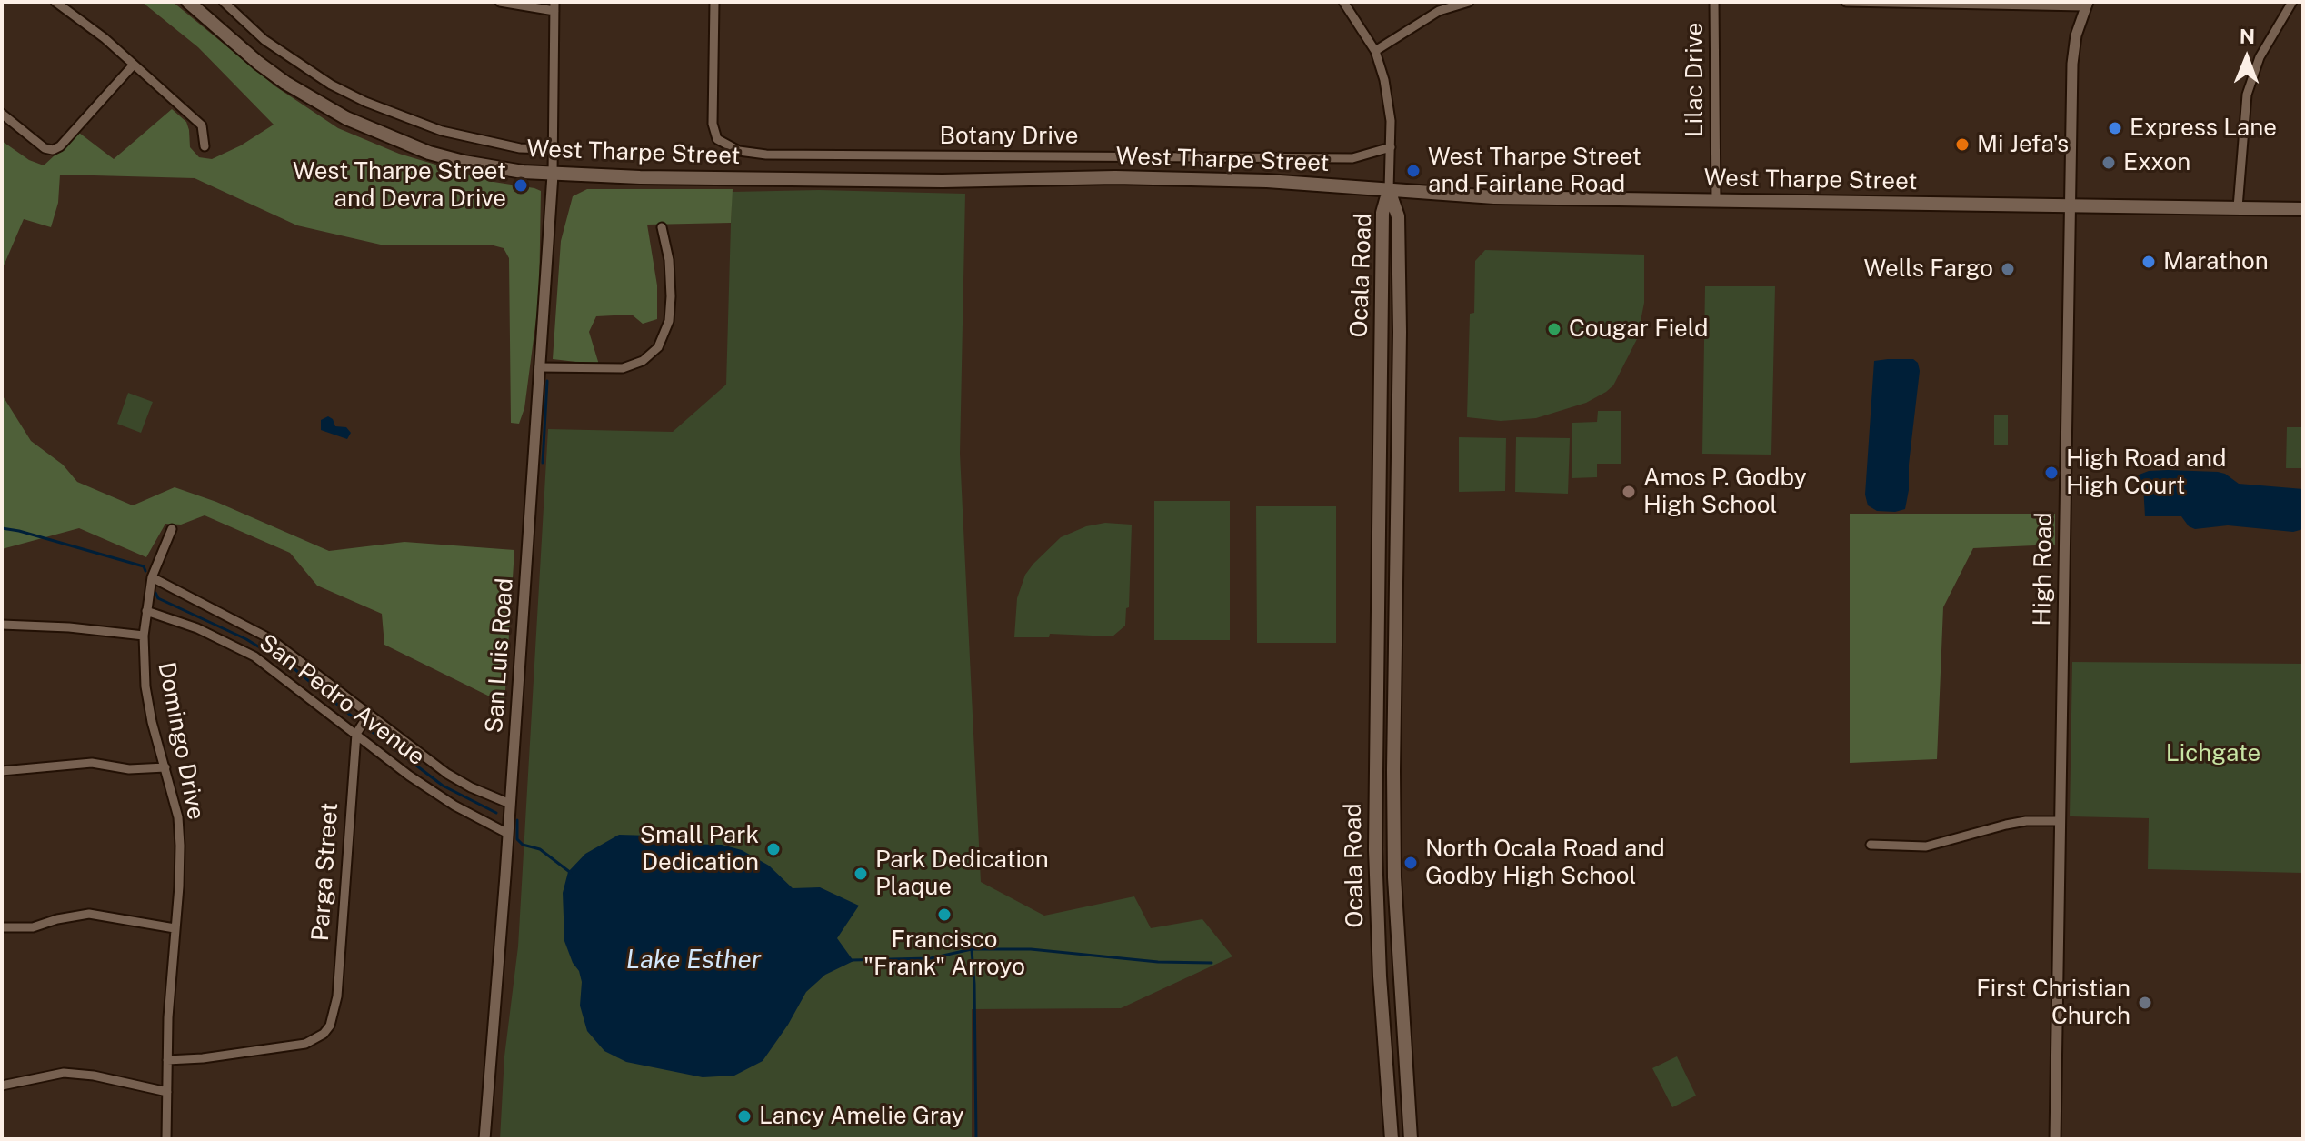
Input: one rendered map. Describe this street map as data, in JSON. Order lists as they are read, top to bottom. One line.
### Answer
{"streets":{"main road":["West Tharpe Street","Ocala Road"],"street":["Lilac Drive","Botany Drive","High Road","San Luis Road","San Pedro Avenue","Domingo Drive","Parga Street"]},"crossings":[["Lilac Drive","West Tharpe Street"],["West Tharpe Street","Ocala Road"],["West Tharpe Street","High Road"],["West Tharpe Street","San Luis Road"],["San Luis Road","San Pedro Avenue"],["San Pedro Avenue","Domingo Drive"],["San Pedro Avenue","Parga Street"],["Domingo Drive","Parga Street"]],"water":["Lake Esther"],"parks":["Lichgate"],"places":["Express Lane","Mi Jefa's","Exxon","West Tharpe Street and Fairlane Road","West Tharpe Street and Devra Drive","Marathon","Wells Fargo","Cougar Field","High Road and High Court","Amos P. Godby High School","Small Park Dedication","North Ocala Road and Godby High School","Park Dedication Plaque","Francisco \"Frank\" Arroyo","First Christian Church","Lancy Amelie Gray"],"north":"top"}
